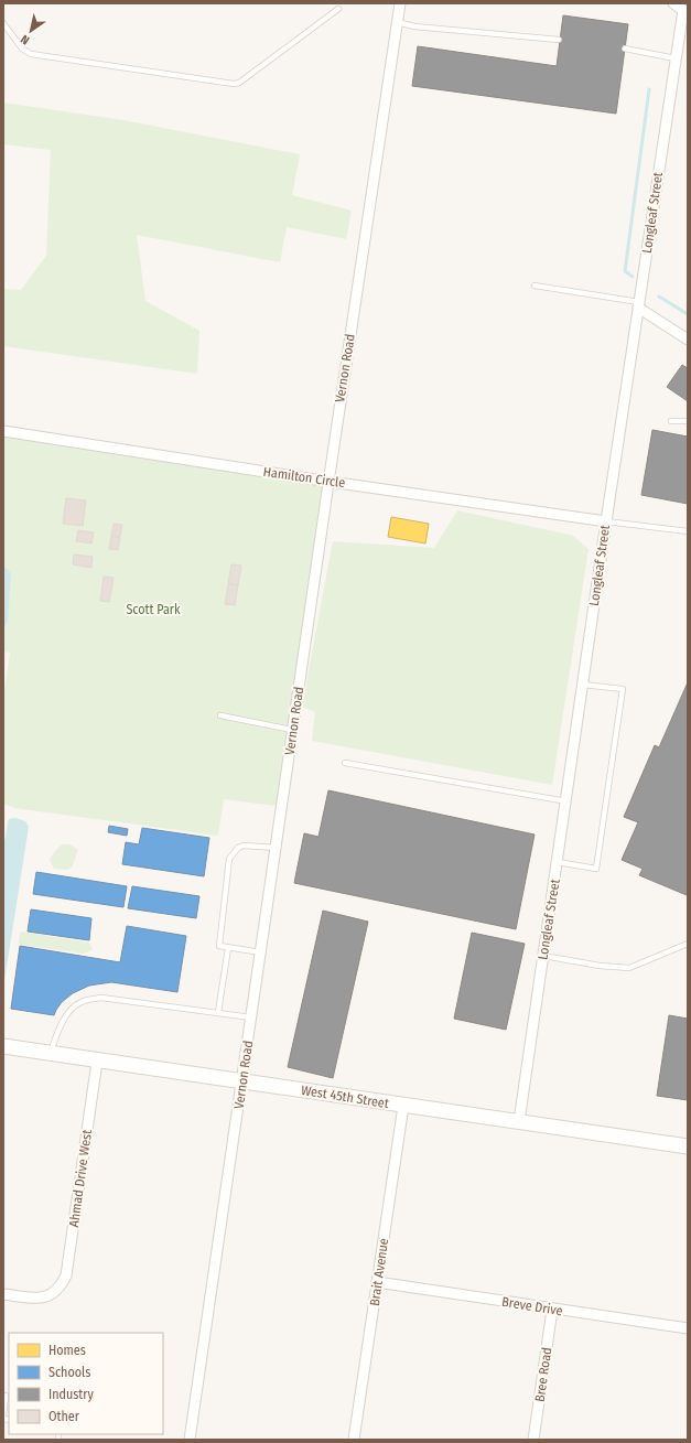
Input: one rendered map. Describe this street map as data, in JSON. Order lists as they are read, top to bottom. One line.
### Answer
{"streets":{"street":["Longleaf Street","Vernon Road","Hamilton Circle","West 45th Street","Ahmad Drive West","Brait Avenue","Breve Drive","Bree Road"]},"crossings":[["Longleaf Street","Hamilton Circle"],["Longleaf Street","West 45th Street"],["Vernon Road","Hamilton Circle"],["Vernon Road","West 45th Street"],["West 45th Street","Ahmad Drive West"],["West 45th Street","Brait Avenue"],["Brait Avenue","Breve Drive"],["Breve Drive","Bree Road"]],"parks":["Scott Park"],"legend":["Homes","Schools","Industry","Other"],"north":"bottom left"}
